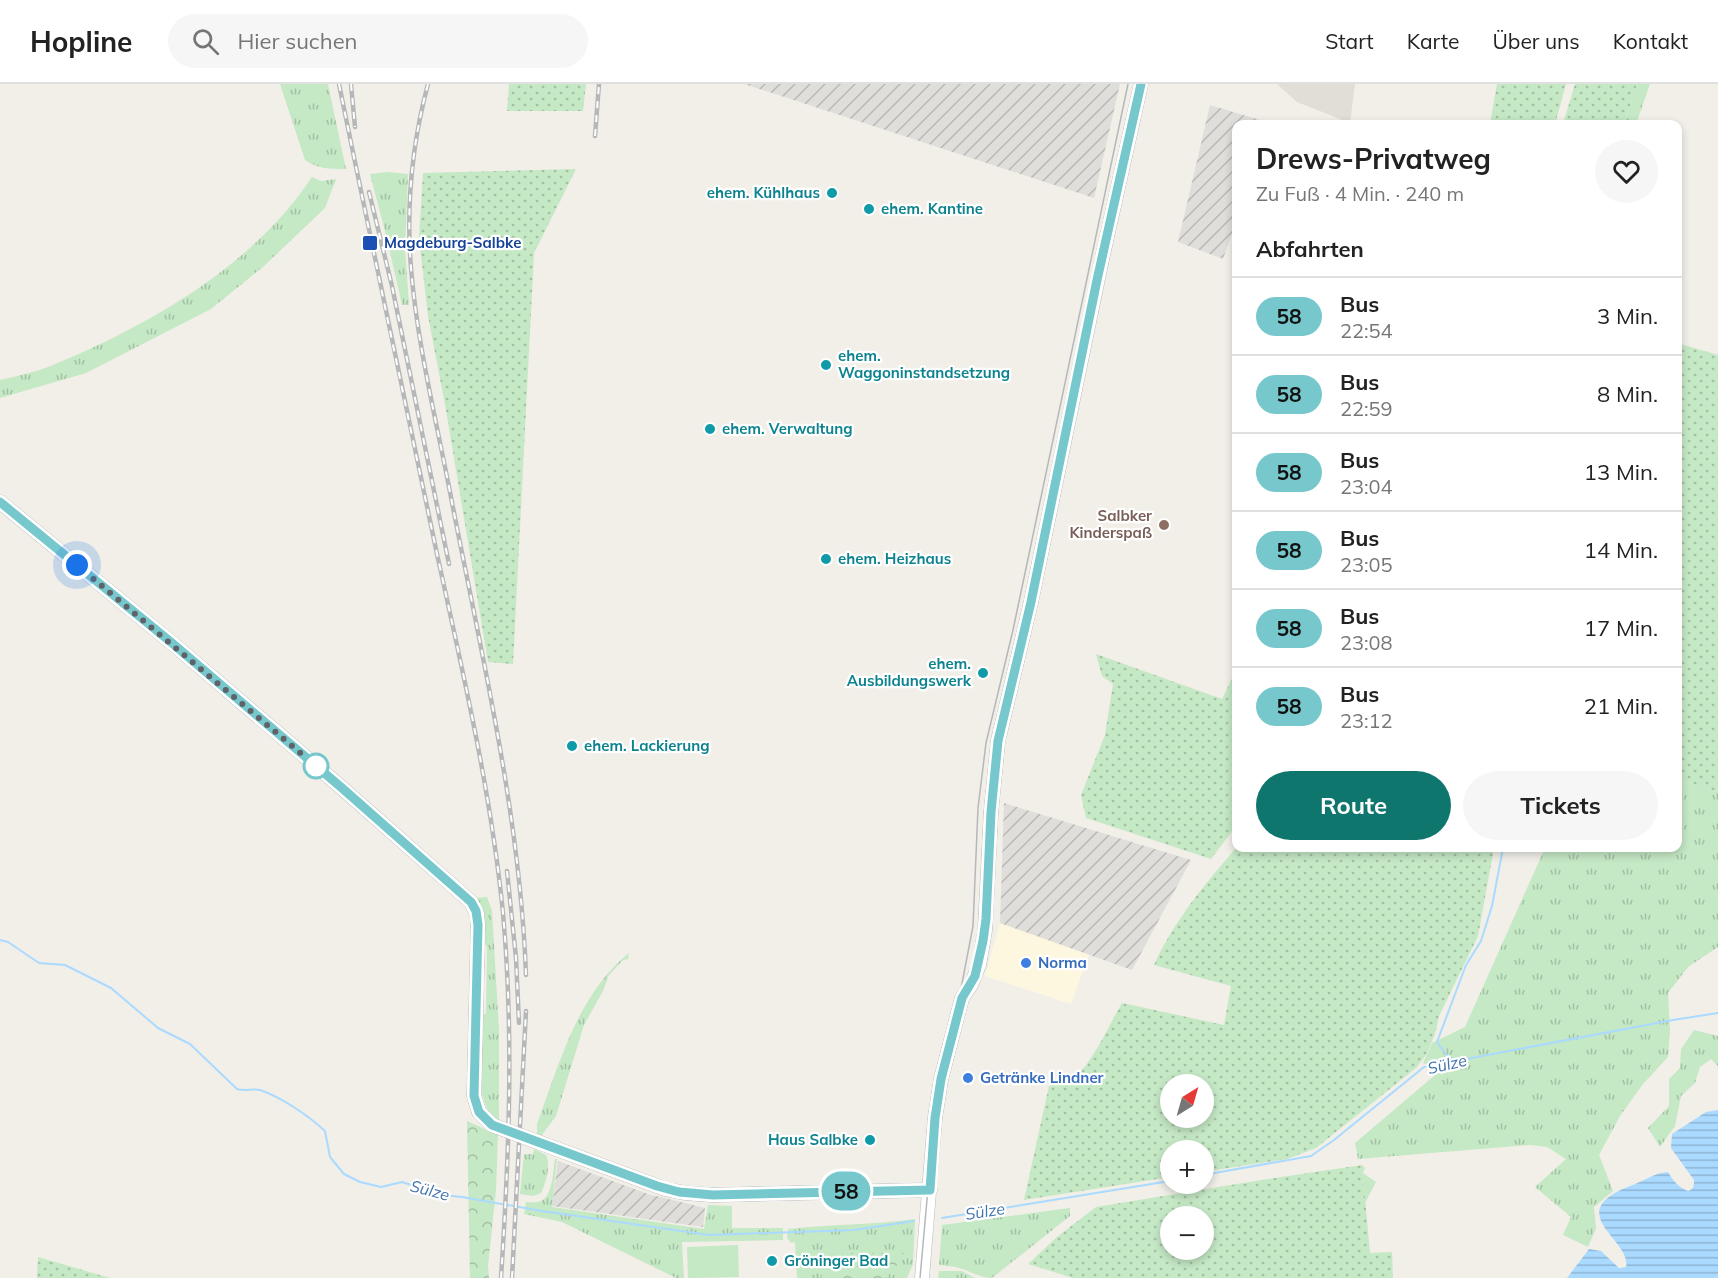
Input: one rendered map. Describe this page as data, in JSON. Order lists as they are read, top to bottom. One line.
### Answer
{"water":["Sülze"],"places":{"other":["ehem. Kühlhaus","ehem. Kantine","ehem. Waggoninstandsetzung","ehem. Verwaltung","Salbker Kinderspaß","ehem. Heizhaus","ehem. Ausbildungswerk","ehem. Lackierung","Norma","Getränke Lindner","Haus Salbke","Gröninger Bad"],"transit":["Magdeburg-Salbke"]},"lines":["bus line 58"],"north":"top right","page":{"header":"Hopline","search":"Hier suchen","nav":["Start","Karte","Über uns","Kontakt"],"on_map":"58","heading":[["Drews-Privatweg","Zu Fuß · 4 Min. · 240 m"],"Abfahrten"],"list":[{"mark":"58","name":"Bus","note":"22:54","value":"3 Min."},{"mark":"58","name":"Bus","note":"22:59","value":"8 Min."},{"mark":"58","name":"Bus","note":"23:04","value":"13 Min."},{"mark":"58","name":"Bus","note":"23:05","value":"14 Min."},{"mark":"58","name":"Bus","note":"23:08","value":"17 Min."},{"mark":"58","name":"Bus","note":"23:12","value":"21 Min."}],"buttons":["Route","Tickets"],"map_buttons":["+","−"]}}
